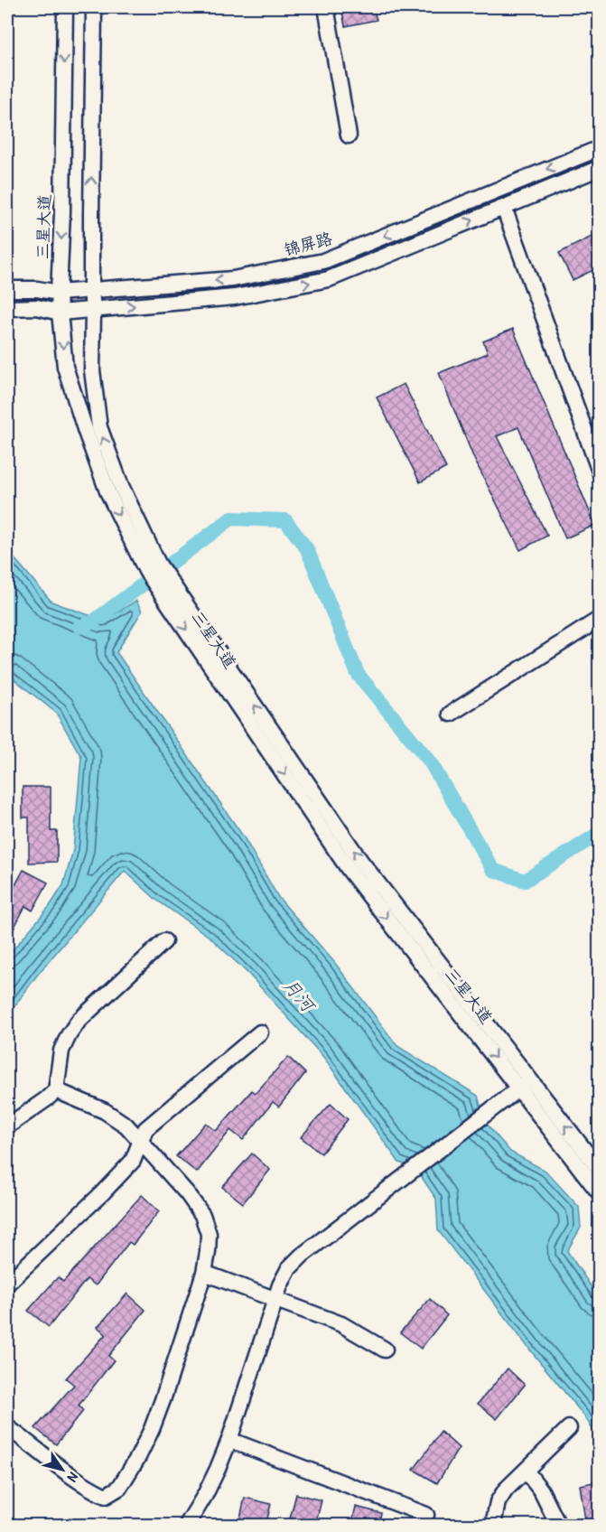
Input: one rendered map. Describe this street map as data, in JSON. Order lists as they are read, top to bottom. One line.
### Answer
{"streets":{"street":["三星大道","锦屏路"]},"crossings":[["三星大道","锦屏路"]],"water":["月河"],"north":"bottom right"}
